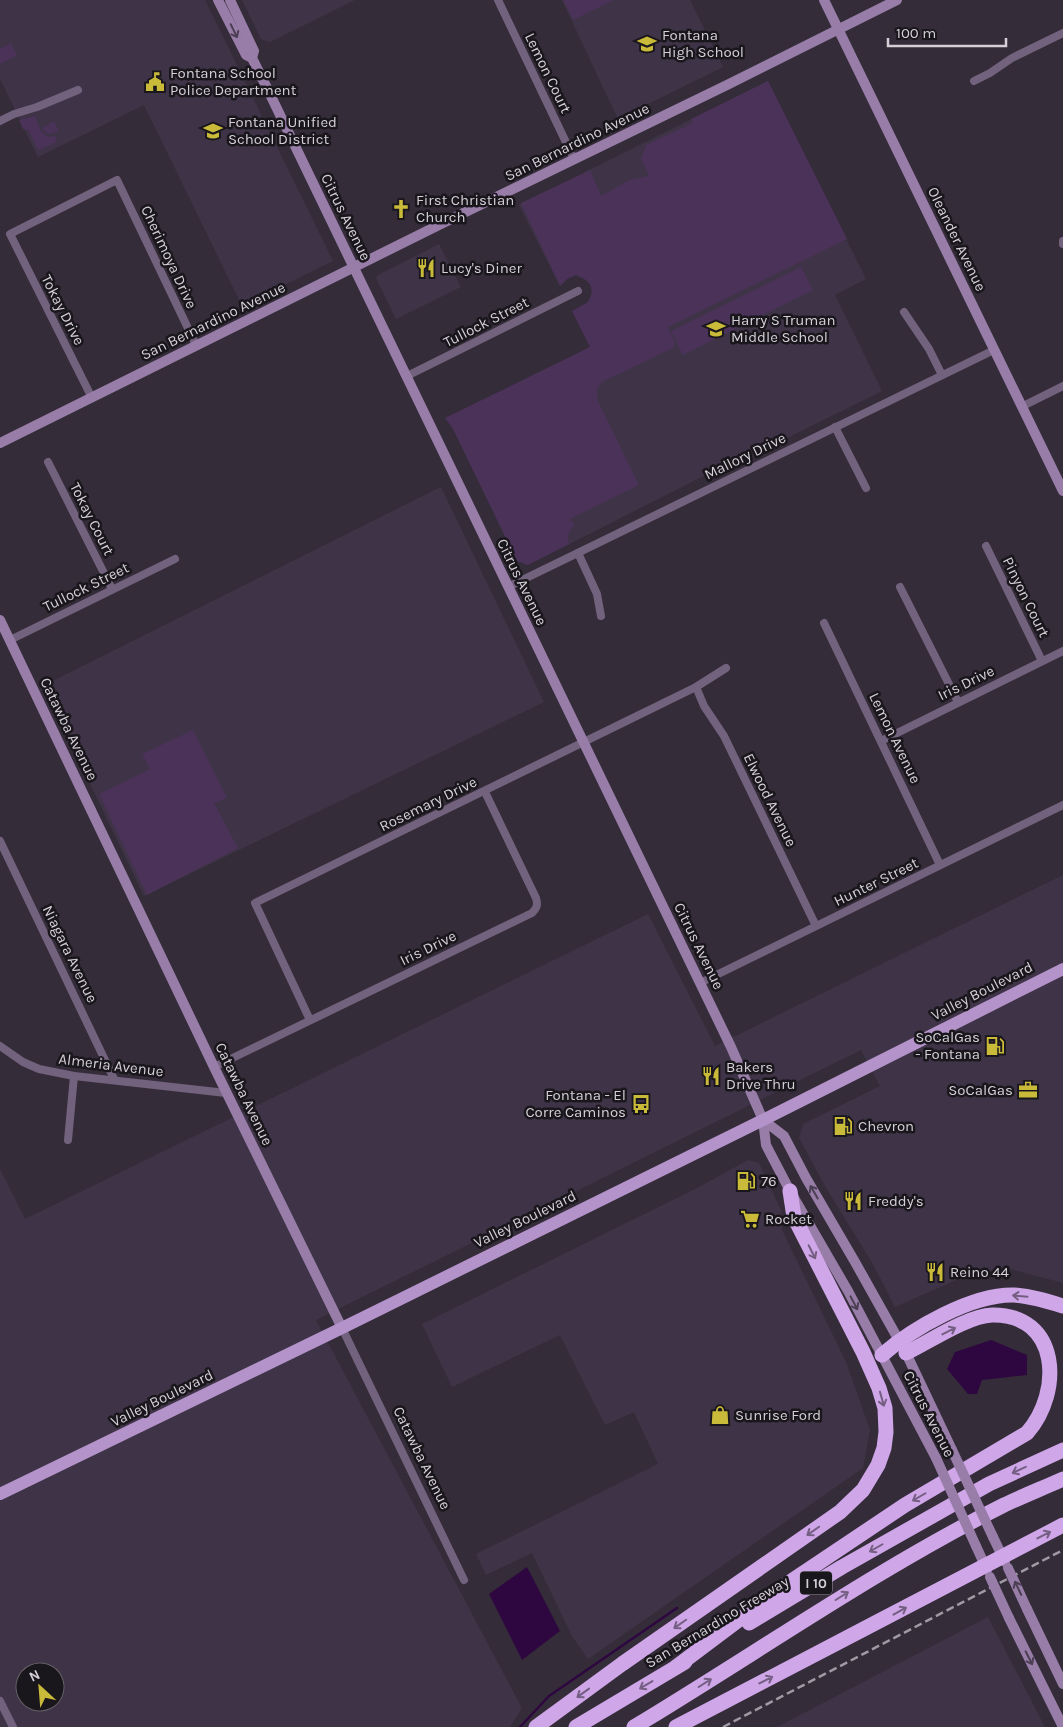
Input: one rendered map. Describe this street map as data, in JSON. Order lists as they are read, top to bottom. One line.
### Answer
{"streets":{"highway":["I 10","San Bernardino Freeway"],"main road":["San Bernardino Avenue","Citrus Avenue","Oleander Avenue","Catawba Avenue","Valley Boulevard"],"street":["Lemon Court","Cherimoya Drive","Tokay Drive","Tullock Street","Mallory Drive","Tokay Court","Pinyon Court","Iris Drive","Lemon Avenue","Elwood Avenue","Rosemary Drive","Hunter Street","Niagara Avenue","Almeria Avenue"]},"crossings":[["Lemon Court","San Bernardino Avenue"],["San Bernardino Avenue","Citrus Avenue"],["San Bernardino Avenue","Oleander Avenue"],["San Bernardino Avenue","Cherimoya Drive"],["San Bernardino Avenue","Tokay Drive"],["Citrus Avenue","Tullock Street"],["Citrus Avenue","Mallory Drive"],["Citrus Avenue","Rosemary Drive"],["Citrus Avenue","Hunter Street"],["Citrus Avenue","Valley Boulevard"],["Oleander Avenue","Mallory Drive"],["Cherimoya Drive","Tokay Drive"],["Tullock Street","Tokay Court"],["Tullock Street","Catawba Avenue"],["Pinyon Court","Iris Drive"],["Iris Drive","Catawba Avenue"],["Iris Drive","Lemon Avenue"],["Iris Drive","Rosemary Drive"],["Catawba Avenue","Valley Boulevard"],["Catawba Avenue","Almeria Avenue"],["Lemon Avenue","Hunter Street"],["Elwood Avenue","Rosemary Drive"],["Elwood Avenue","Hunter Street"],["Niagara Avenue","Almeria Avenue"]],"places":{"school or university":["Fontana High School","Fontana Unified School District","Harry S Truman Middle School"],"public building":["Fontana School Police Department"],"church":["First Christian Church"],"restaurant":["Lucy's Diner","Bakers Drive Thru","Freddy's","Reino 44"],"fuel station":["SoCalGas - Fontana","Chevron","76"],"office":["SoCalGas"],"bus stop":["Fontana - El Corre Caminos"],"supermarket":["Rocket"],"shop":["Sunrise Ford"]},"scale_bar":"100 m","north":"top left"}
